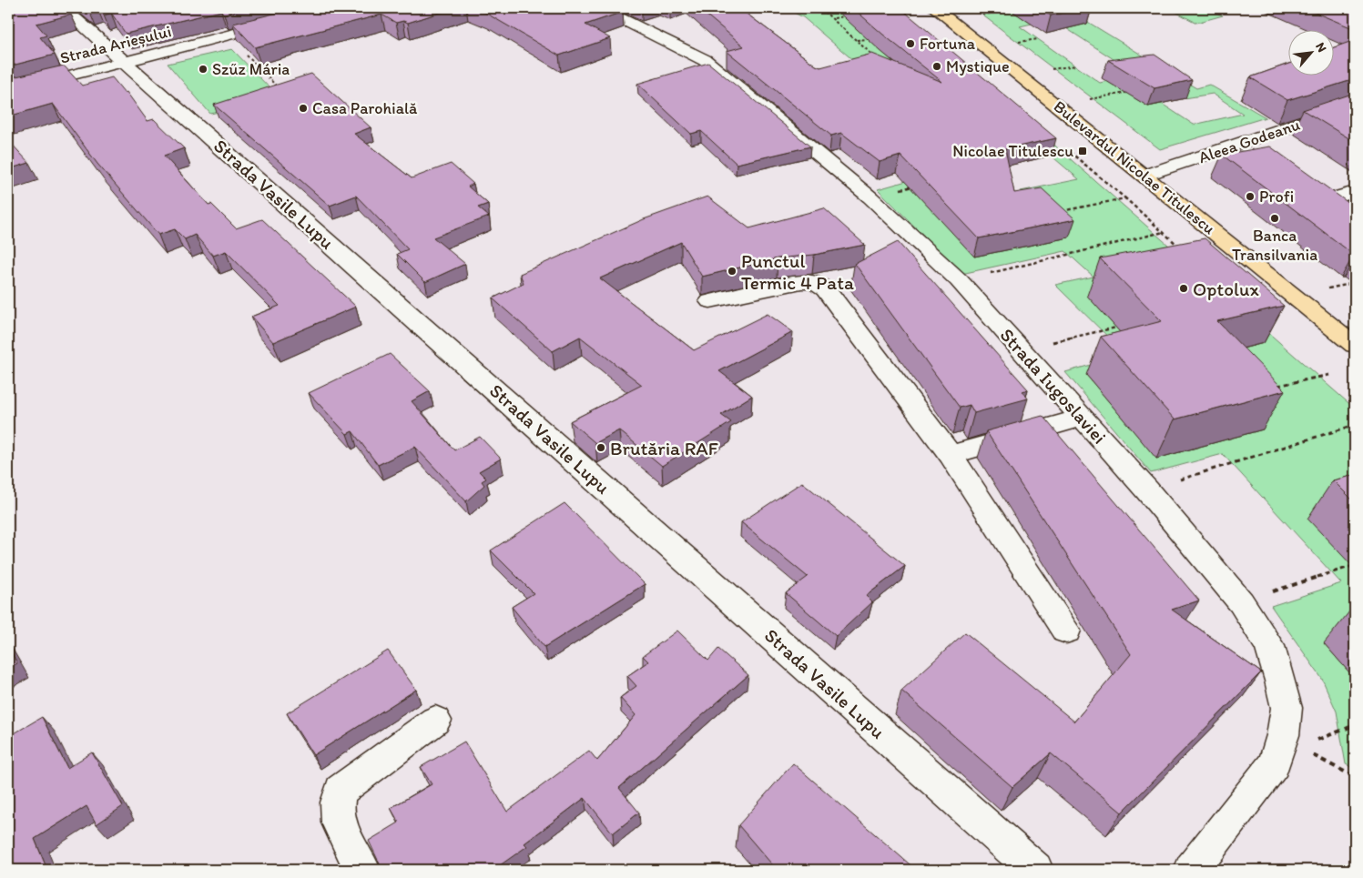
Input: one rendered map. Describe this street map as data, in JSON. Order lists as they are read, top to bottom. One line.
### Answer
{"streets":{"main road":["Bulevardul Nicolae Titulescu"],"street":["Strada Arieșului","Aleea Godeanu","Strada Vasile Lupu","Strada Iugoslaviei"]},"crossings":[["Strada Arieșului","Strada Vasile Lupu"],["Aleea Godeanu","Bulevardul Nicolae Titulescu"]],"places":{"other":["Fortuna","Mystique","Szűz Mária","Casa Parohială","Profi","Banca Transilvania","Punctul Termic 4 Pata","Optolux","Brutăria RAF"],"transit":["Nicolae Titulescu"]},"north":"top right"}
